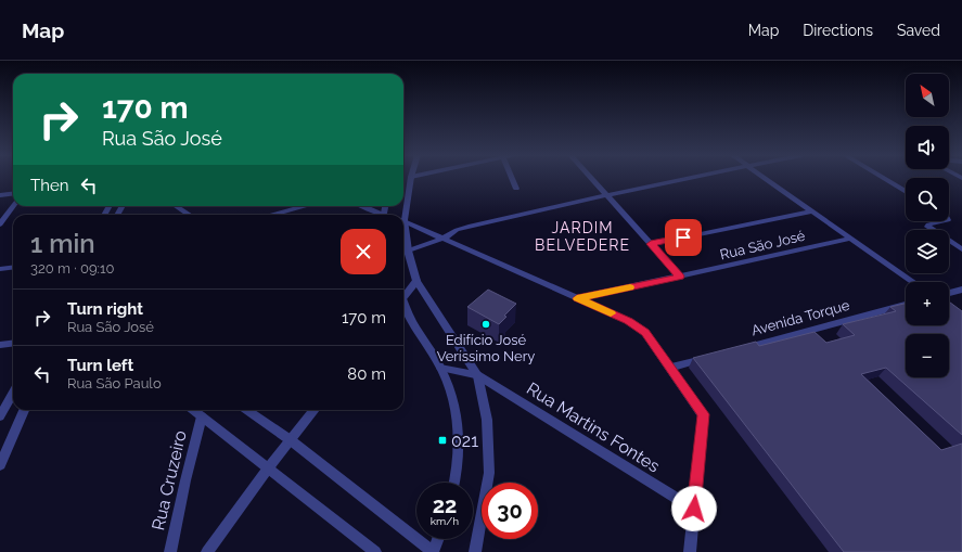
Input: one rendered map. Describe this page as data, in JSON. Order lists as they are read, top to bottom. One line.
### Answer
{"streets":{"street":["Rua São José","Avenida Torque","Rua Martins Fontes","Rua Cruzeiro"]},"districts":["JARDIM BELVEDERE"],"places":{"other":["Edifício José Veríssimo Nery"],"transit":["021"]},"north":"top left","page":{"header":"Map","nav":["Map","Directions","Saved"],"map_buttons":["+","−"],"turn":["170 m","Rua São José"],"then":"Then","heading":["1 min","320 m · 09:10"],"list":[{"name":"Turn right","note":"Rua São José","value":"170 m"},{"name":"Turn left","note":"Rua São Paulo","value":"80 m"}],"speed":"22 km/h","limit":"30"}}
